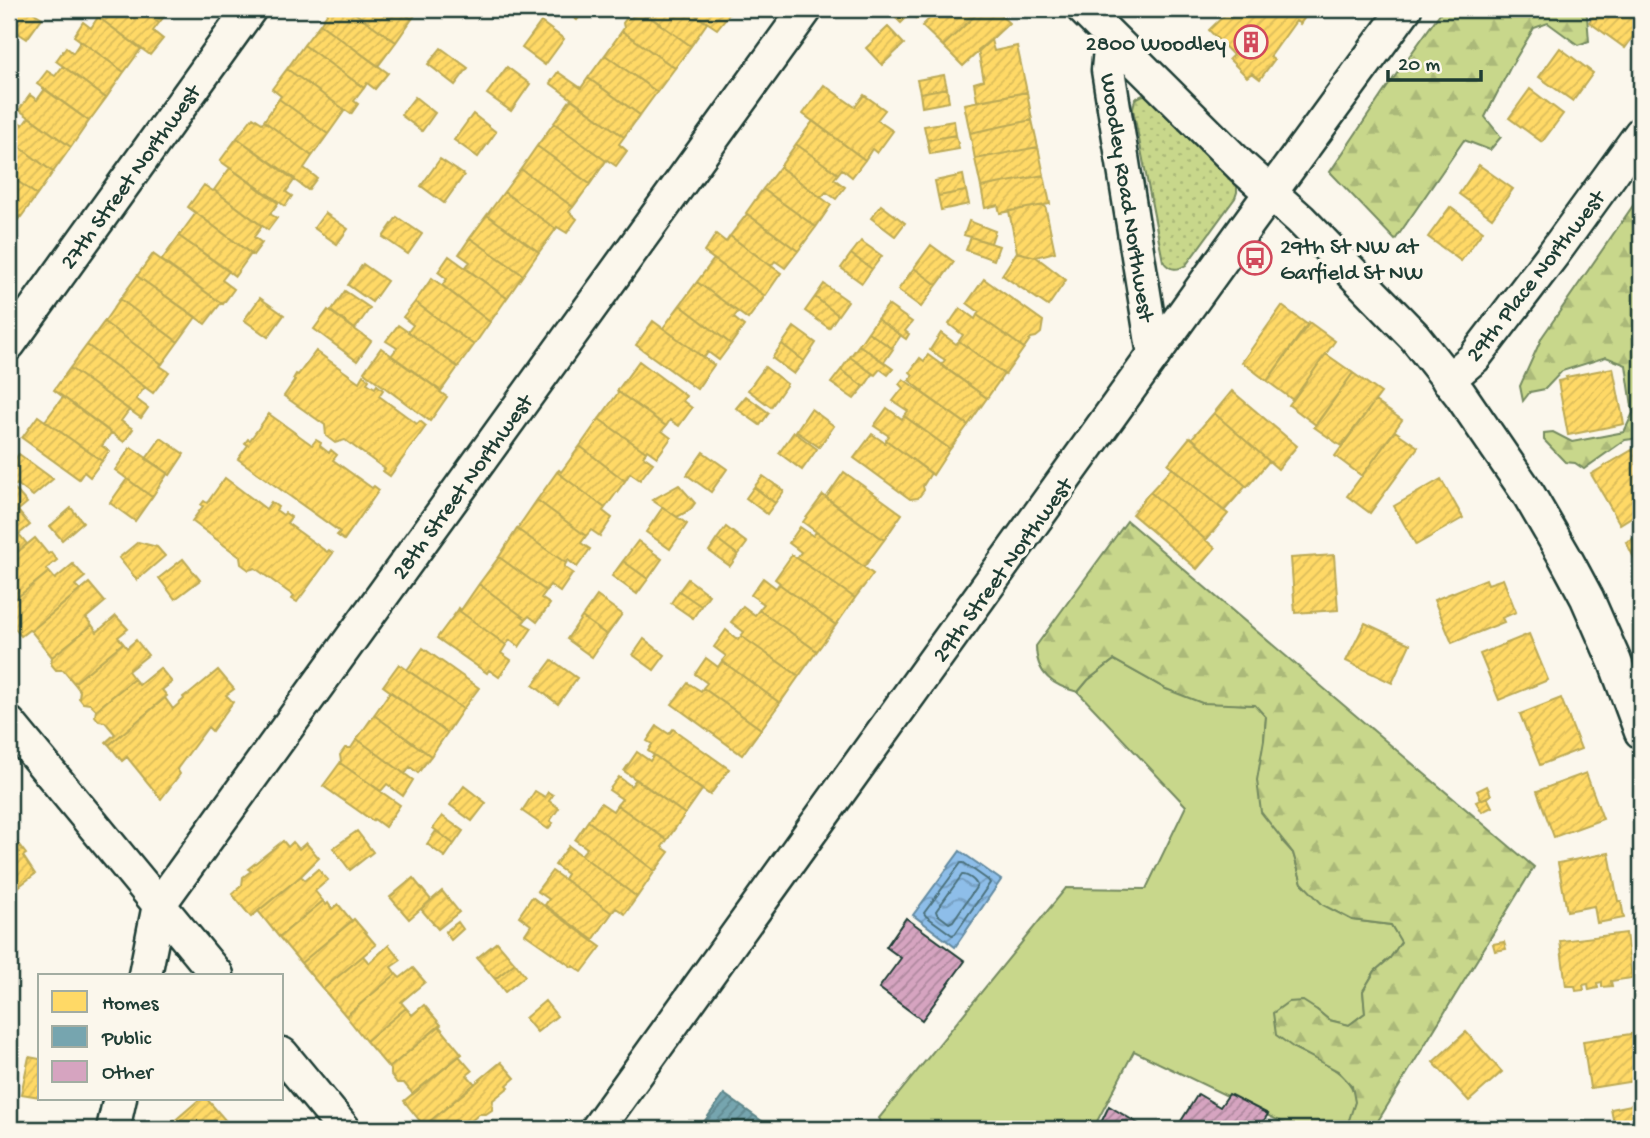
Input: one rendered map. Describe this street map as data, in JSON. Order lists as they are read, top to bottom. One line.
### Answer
{"streets":{"street":["27th Street Northwest","Woodley Road Northwest","29th Place Northwest","28th Street Northwest","29th Street Northwest"]},"crossings":[["Woodley Road Northwest","29th Place Northwest"],["Woodley Road Northwest","29th Street Northwest"]],"places":{"building":["2800 Woodley"],"bus stop":["29th St NW at Garfield St NW"]},"legend":["Homes","Public","Other"],"scale_bar":"20 m"}
